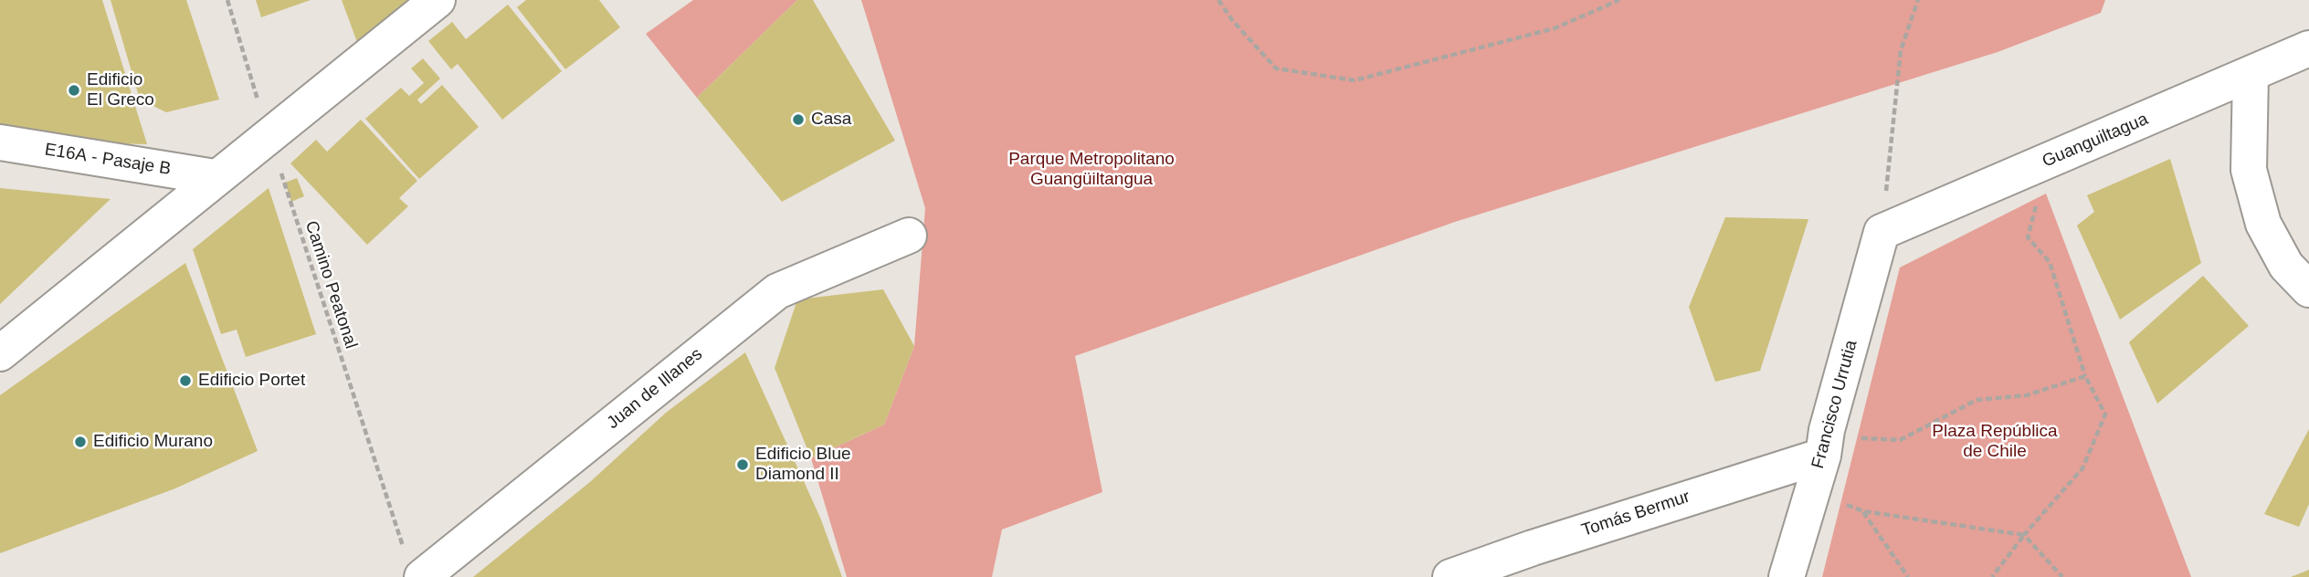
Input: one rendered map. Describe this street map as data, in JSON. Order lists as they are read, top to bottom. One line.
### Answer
{"streets":{"street":["Guanguiltagua","E16A - Pasaje B","Juan de Illanes","Francisco Urrutia","Tomás Bermur"],"path":["Camino Peatonal"]},"crossings":[["Guanguiltagua","Francisco Urrutia"],["Camino Peatonal","Juan de Illanes"],["Francisco Urrutia","Tomás Bermur"]],"parks":["Parque Metropolitano Guangüiltangua","Plaza República de Chile"],"places":["Edificio El Greco","Casa","Edificio Portet","Edificio Murano","Edificio Blue Diamond II"]}
